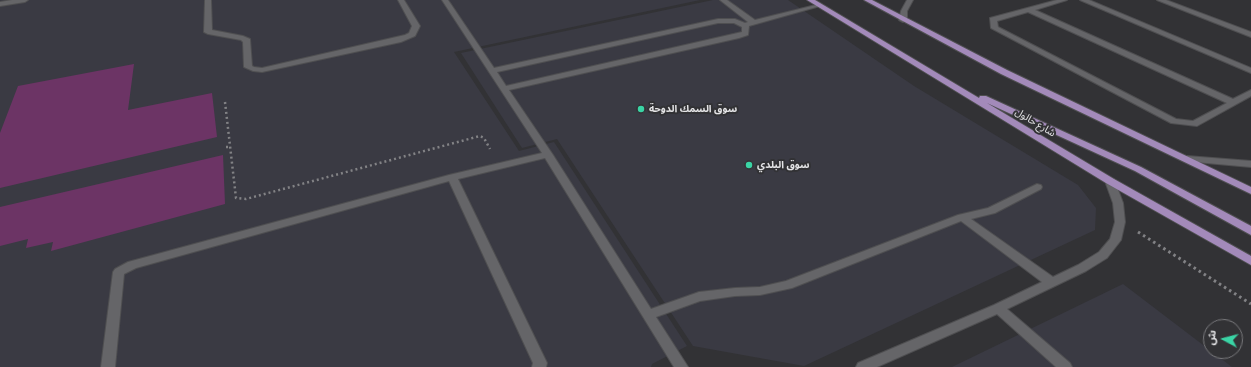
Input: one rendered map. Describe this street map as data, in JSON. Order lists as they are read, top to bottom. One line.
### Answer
{"streets":{"main road":["شارع حالول"]},"places":["سوق السمك الدوحة","سوق البلدي"],"north":"left"}
